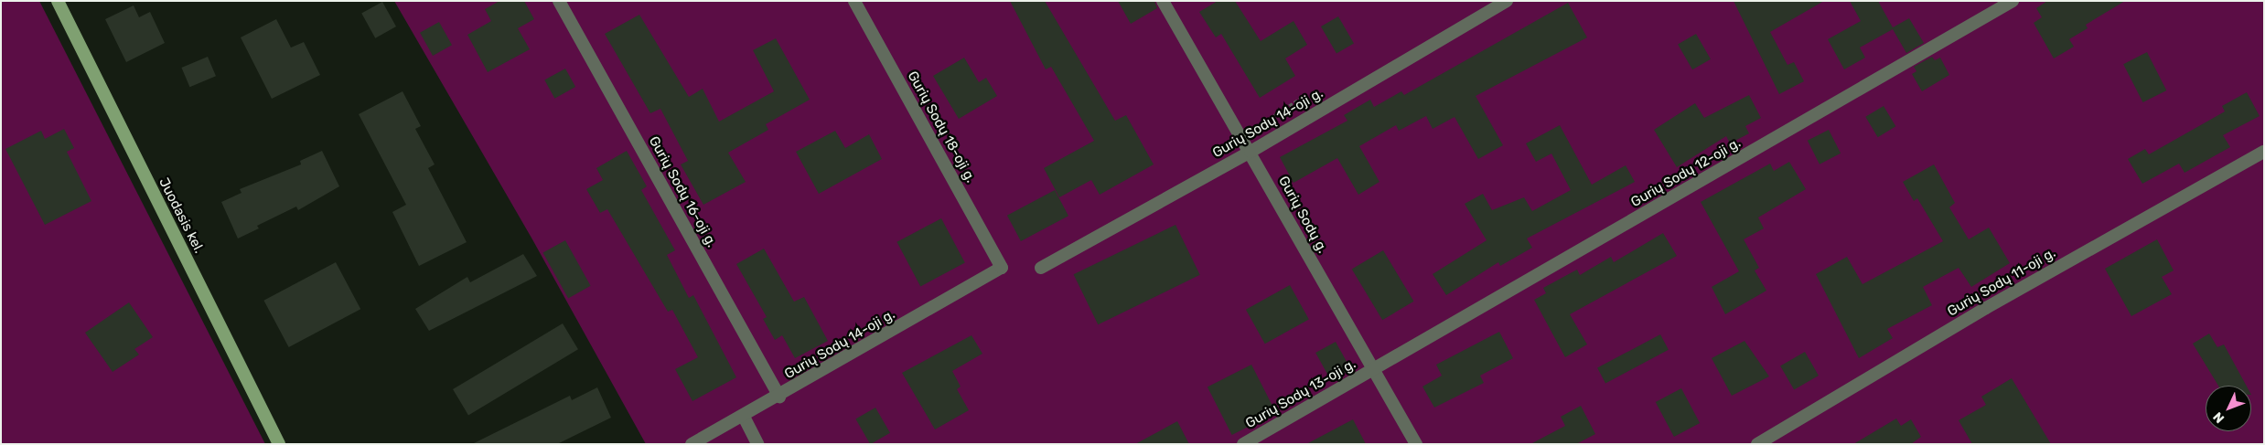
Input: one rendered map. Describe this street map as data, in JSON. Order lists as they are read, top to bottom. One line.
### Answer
{"streets":{"main road":["Juodasis kel."],"street":["Gurių Sodų 14-oji g.","Gurių Sodų 18-oji g.","Gurių Sodų 12-oji g.","Gurių Sodų 16-oji g.","Gurių Sodų g.","Gurių Sodų 11-oji g.","Gurių Sodų 13-oji g."]},"crossings":[["Gurių Sodų 14-oji g.","Gurių Sodų 18-oji g."],["Gurių Sodų 14-oji g.","Gurių Sodų 16-oji g."],["Gurių Sodų 14-oji g.","Gurių Sodų g."],["Gurių Sodų 12-oji g.","Gurių Sodų g."],["Gurių Sodų 12-oji g.","Gurių Sodų 13-oji g."],["Gurių Sodų g.","Gurių Sodų 13-oji g."]],"north":"bottom left"}
